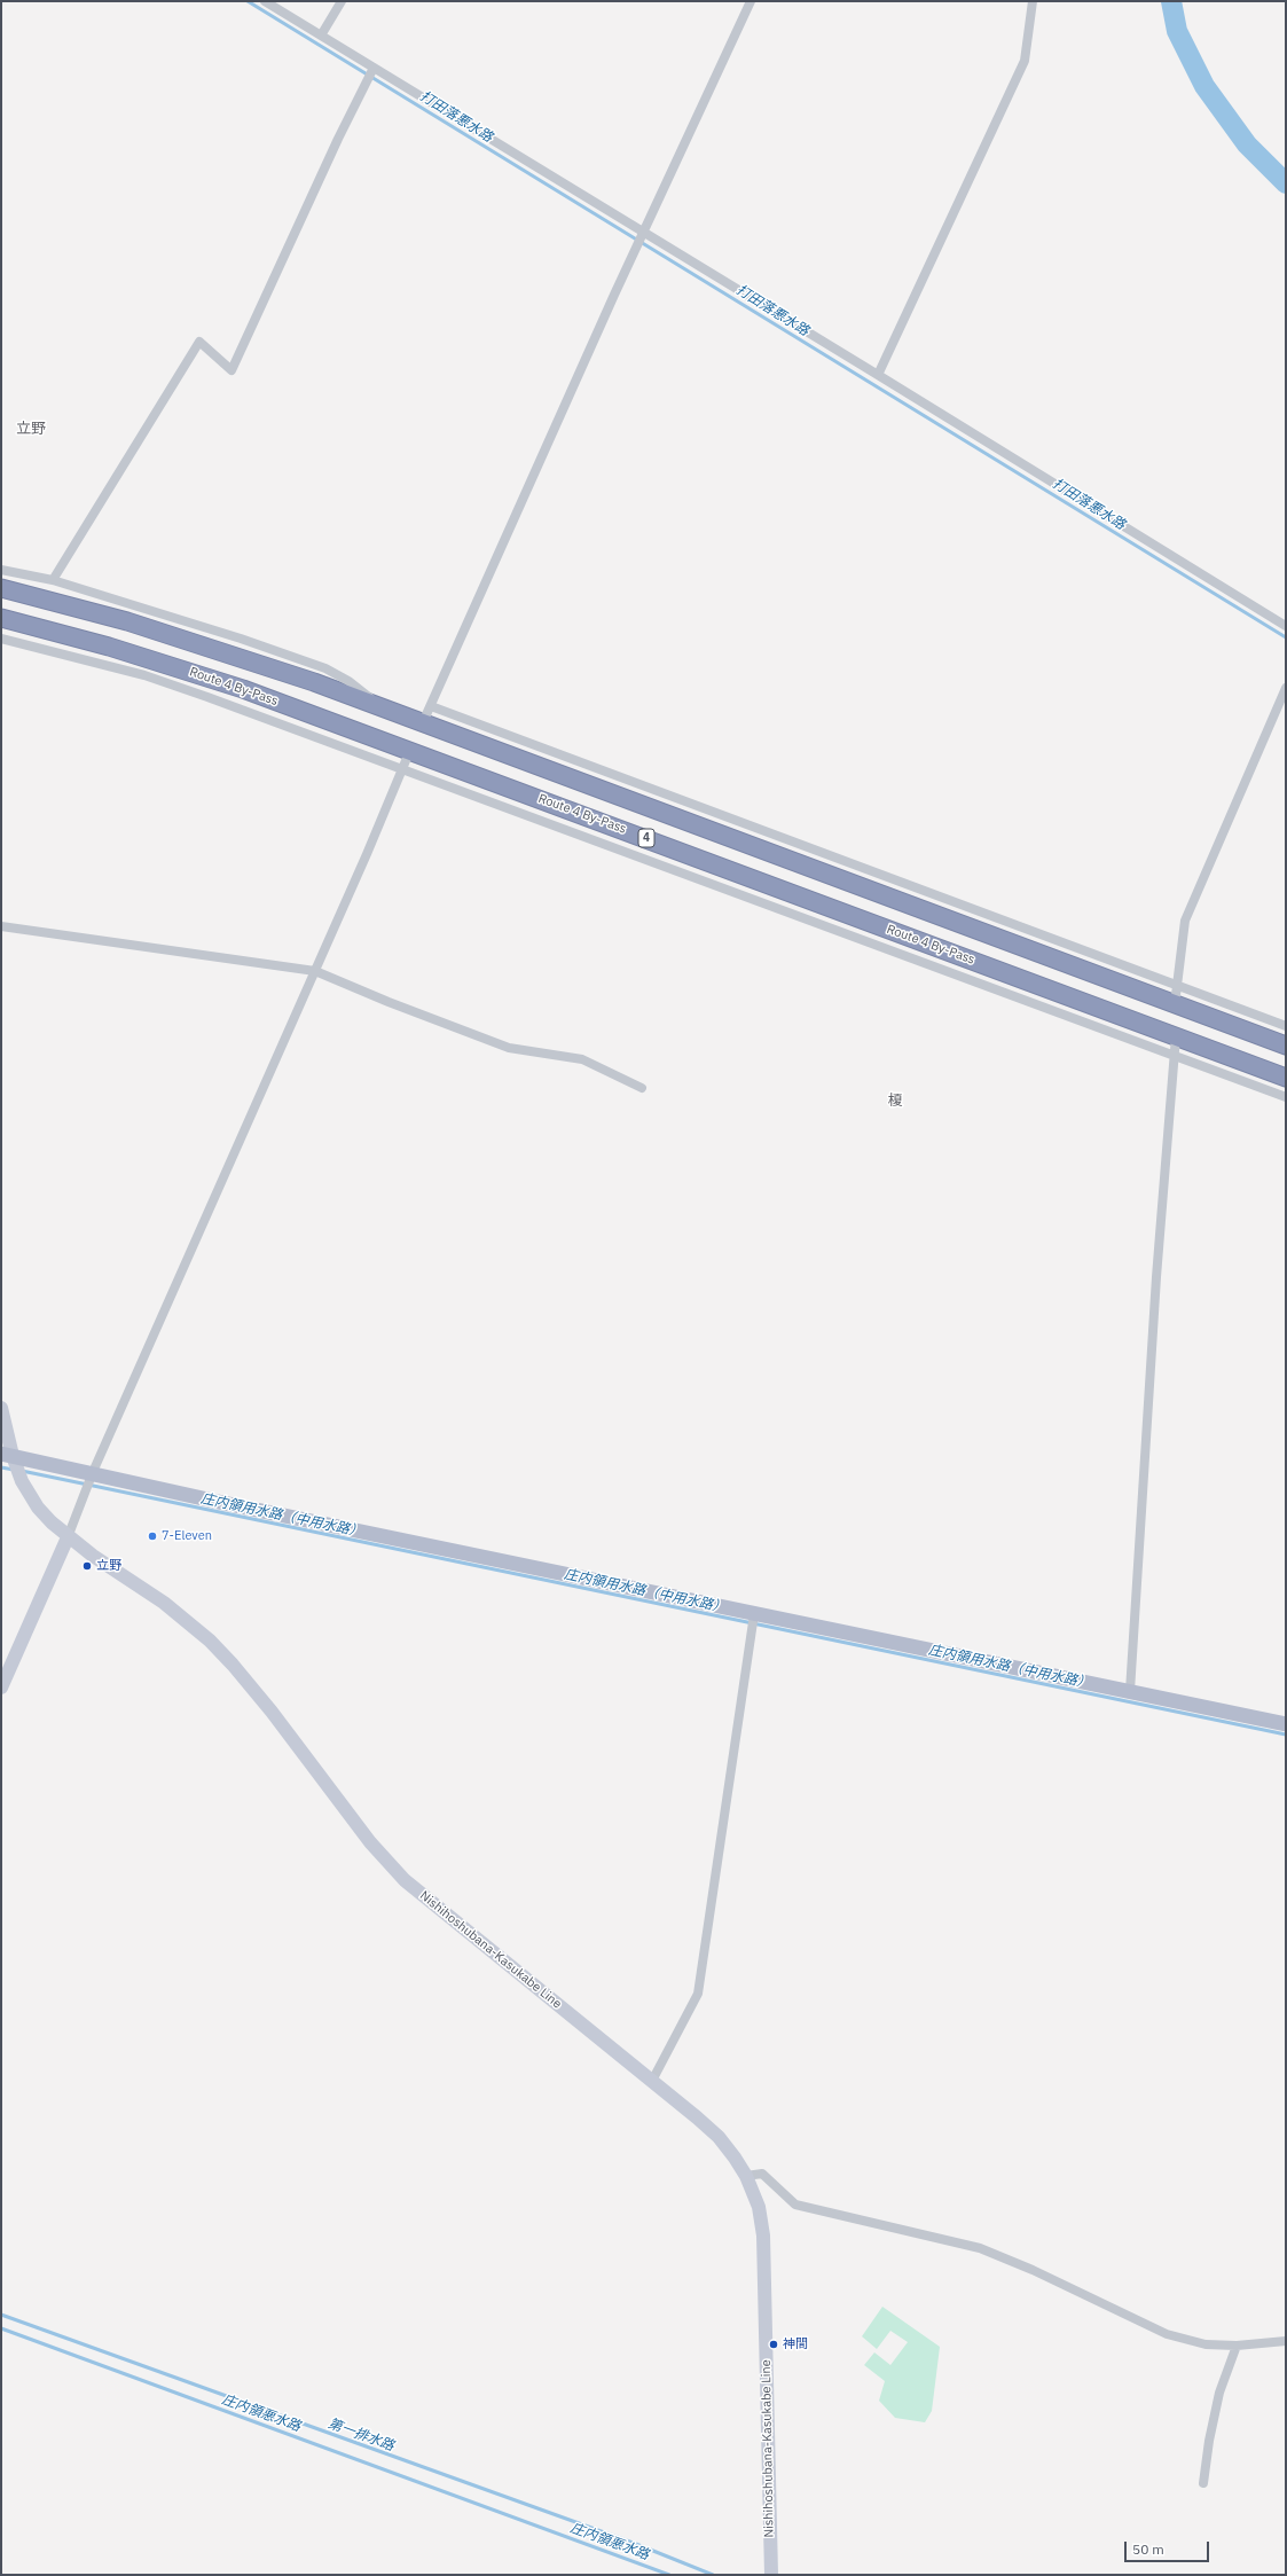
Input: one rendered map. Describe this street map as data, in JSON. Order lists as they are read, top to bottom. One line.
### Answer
{"streets":{"highway":["Route 4 By-Pass","4"],"main road":["Nishihoshubana-Kasukabe Line"]},"districts":["立野","榎"],"water":["打田落悪水路","庄内領用水路（中用水路）","庄内領悪水路","第一排水路"],"places":["7-Eleven","立野","神間"],"scale_bar":"50 m"}
